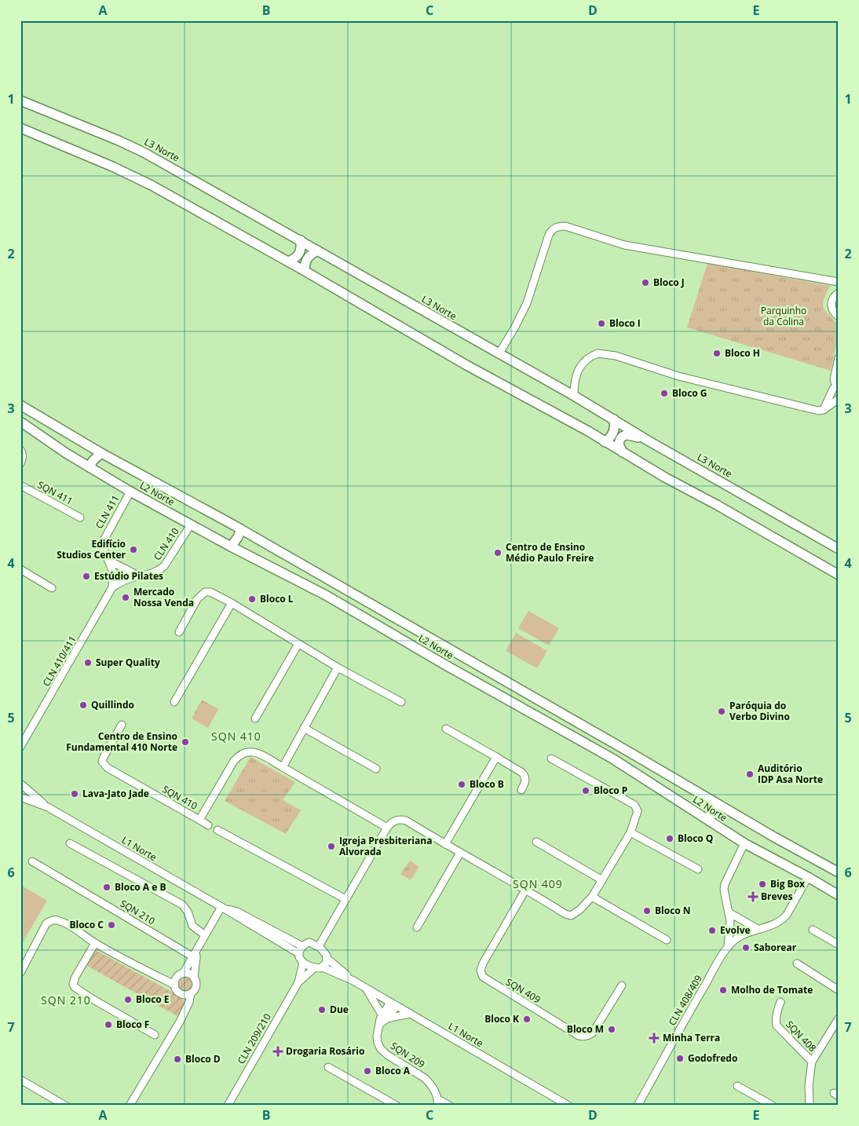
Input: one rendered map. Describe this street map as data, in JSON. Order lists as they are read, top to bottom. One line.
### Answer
{"streets":{"main road":["L3 Norte","L2 Norte"],"street":["SQN 411","CLN 411","CLN 410","CLN 410/411","SQN 410","L1 Norte","SQN 210","SQN 409","CLN 408/409","SQN 408","CLN 209/210","SQN 209"]},"crossings":[["L2 Norte","CLN 411"],["L2 Norte","CLN 410"],["CLN 411","CLN 410"],["CLN 411","CLN 410/411"],["CLN 410","CLN 410/411"],["L1 Norte","CLN 209/210"],["L1 Norte","SQN 209"]],"districts":["SQN 410","SQN 409","SQN 210"],"parks":["Parquinho da Colina"],"places":{"other":["Bloco J","Bloco I","Bloco H","Bloco G","Edifício Studios Center","Centro de Ensino Médio Paulo Freire","Estúdio Pilates","Mercado Nossa Venda","Bloco L","Super Quality","Quillindo","Paróquia do Verbo Divino","Centro de Ensino Fundamental 410 Norte","Auditório IDP Asa Norte","Bloco B","Bloco P","Lava-Jato Jade","Bloco Q","Igreja Presbiteriana Alvorada","Big Box","Bloco A e B","Bloco N","Bloco C","Evolve","Saborear","Molho de Tomate","Bloco E","Due","Bloco K","Bloco F","Bloco M","Godofredo","Bloco D","Bloco A"],"health":["Breves","Minha Terra","Drogaria Rosário"]},"grid":{"columns":["A","B","C","D","E"],"rows":["1","2","3","4","5","6","7"]}}
